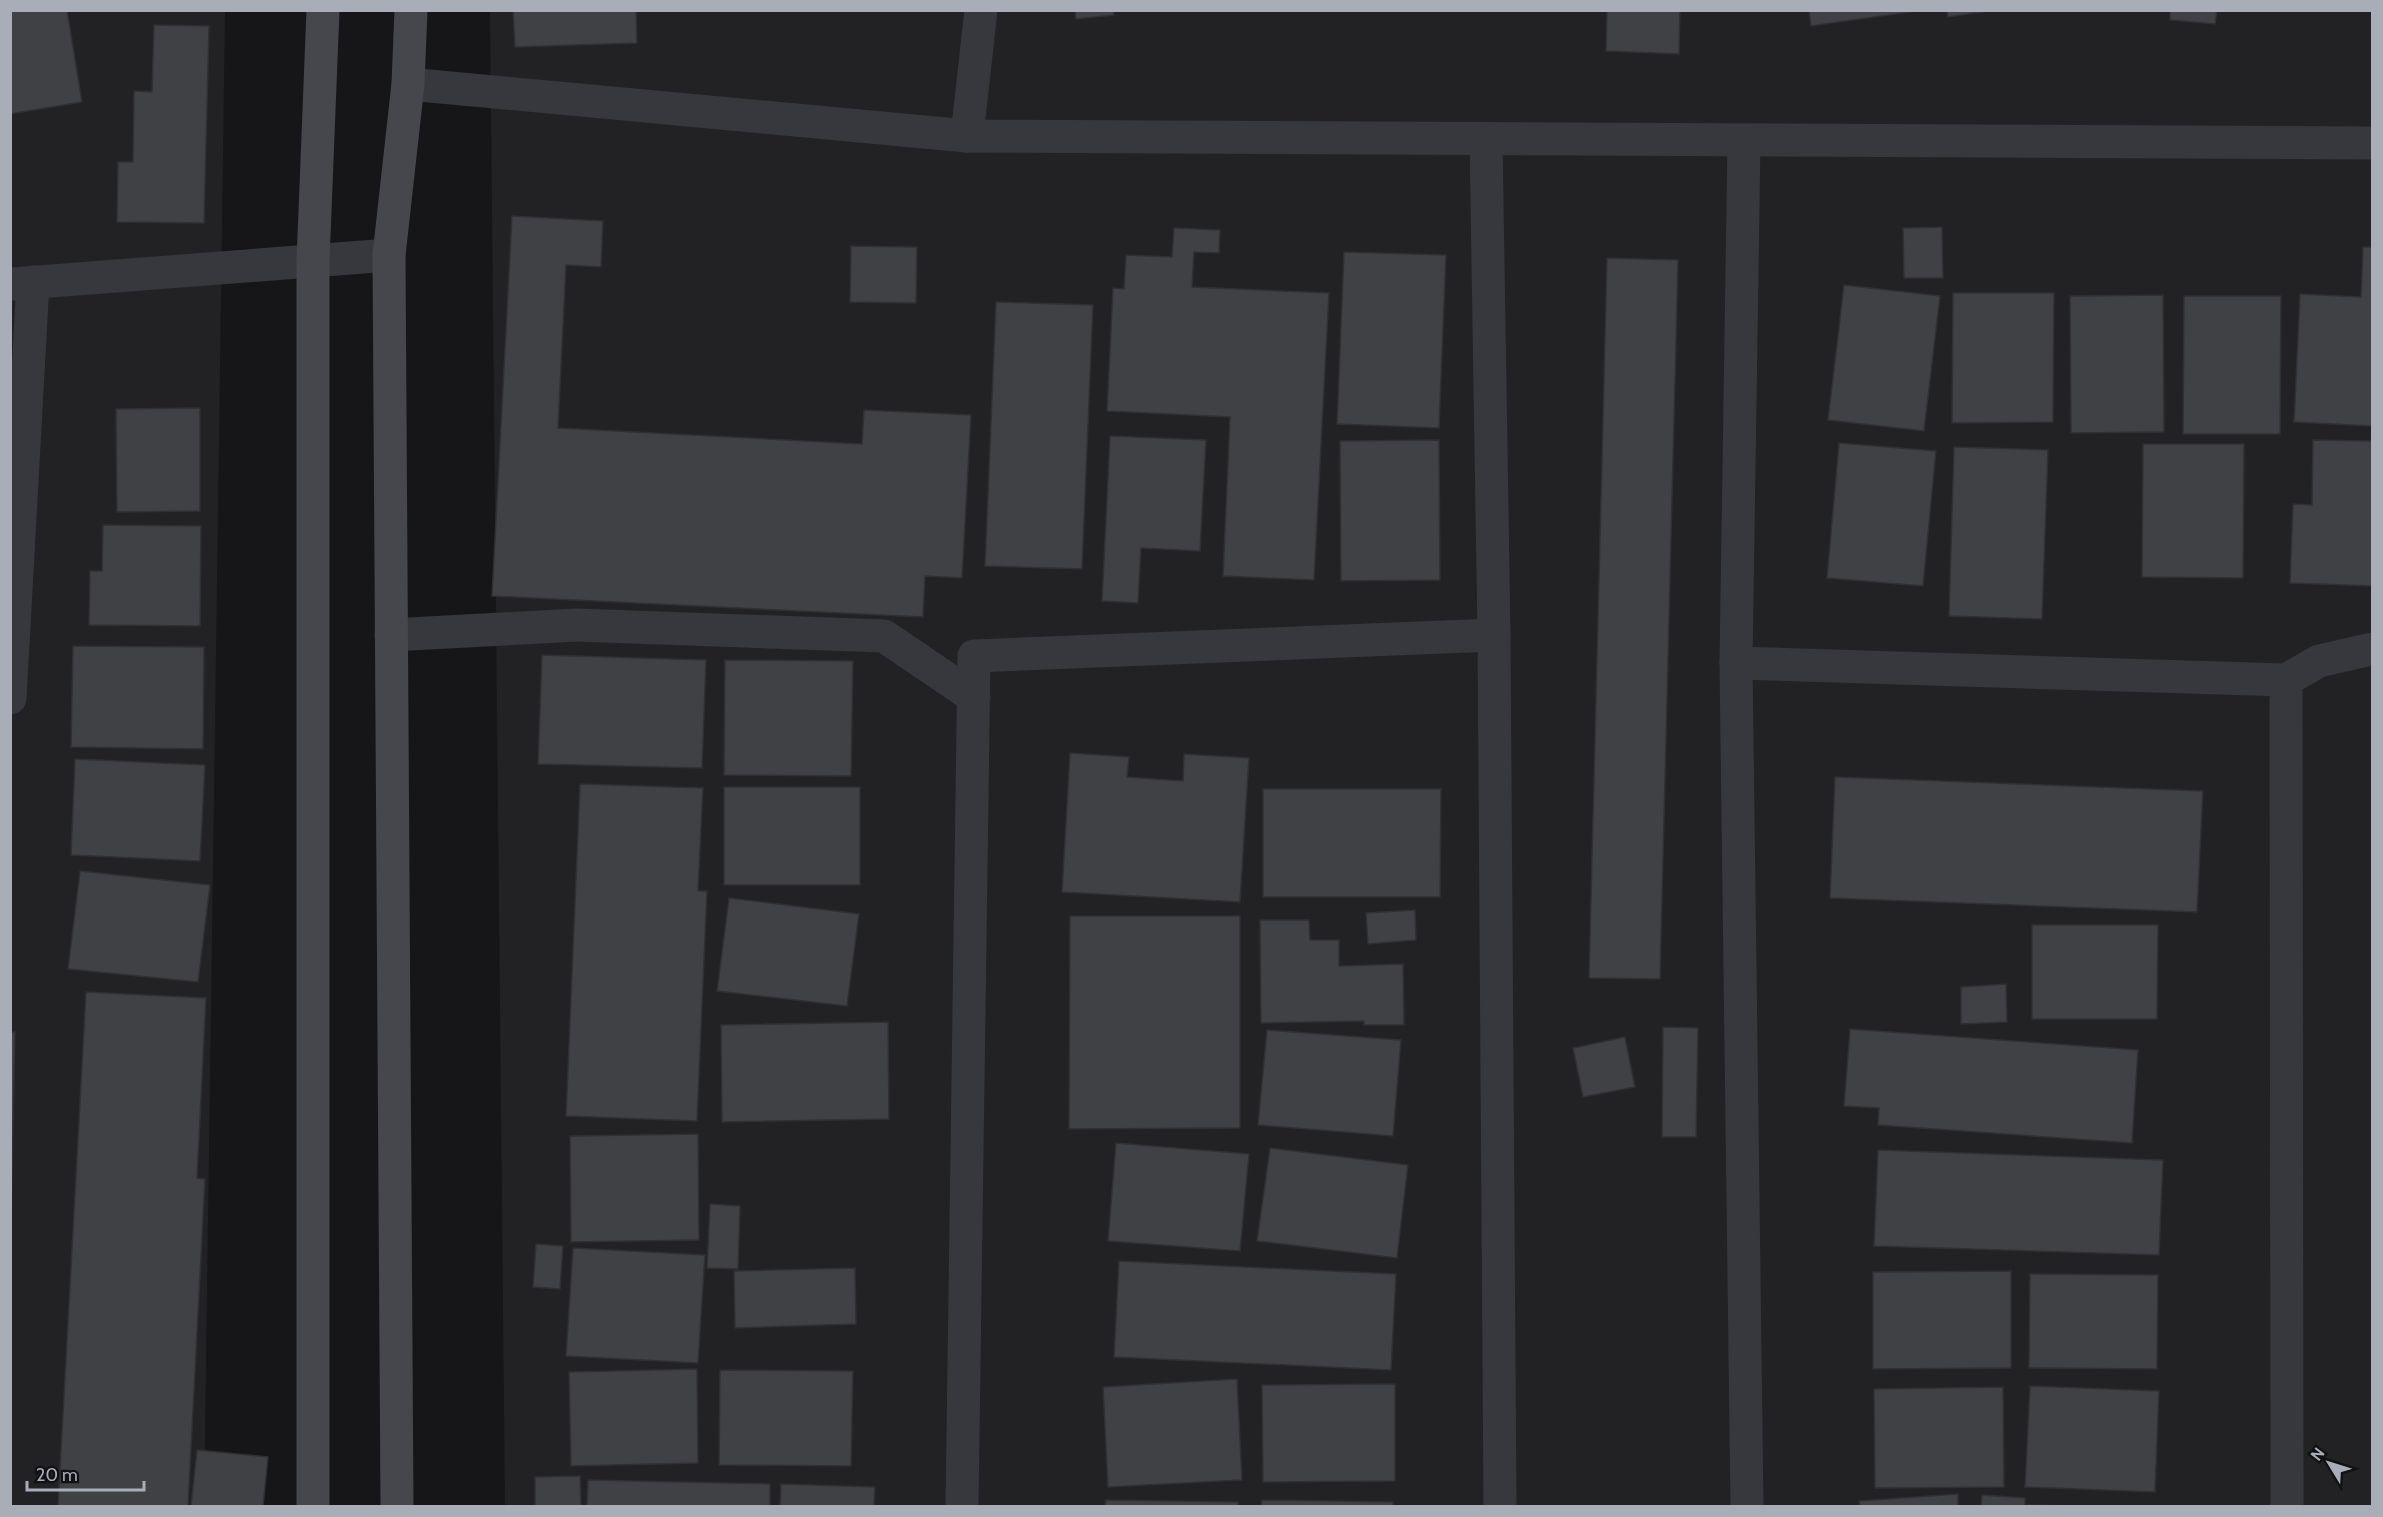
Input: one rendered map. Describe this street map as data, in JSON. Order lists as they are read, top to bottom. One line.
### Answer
{"scale_bar":"20 m","north":"top left"}
